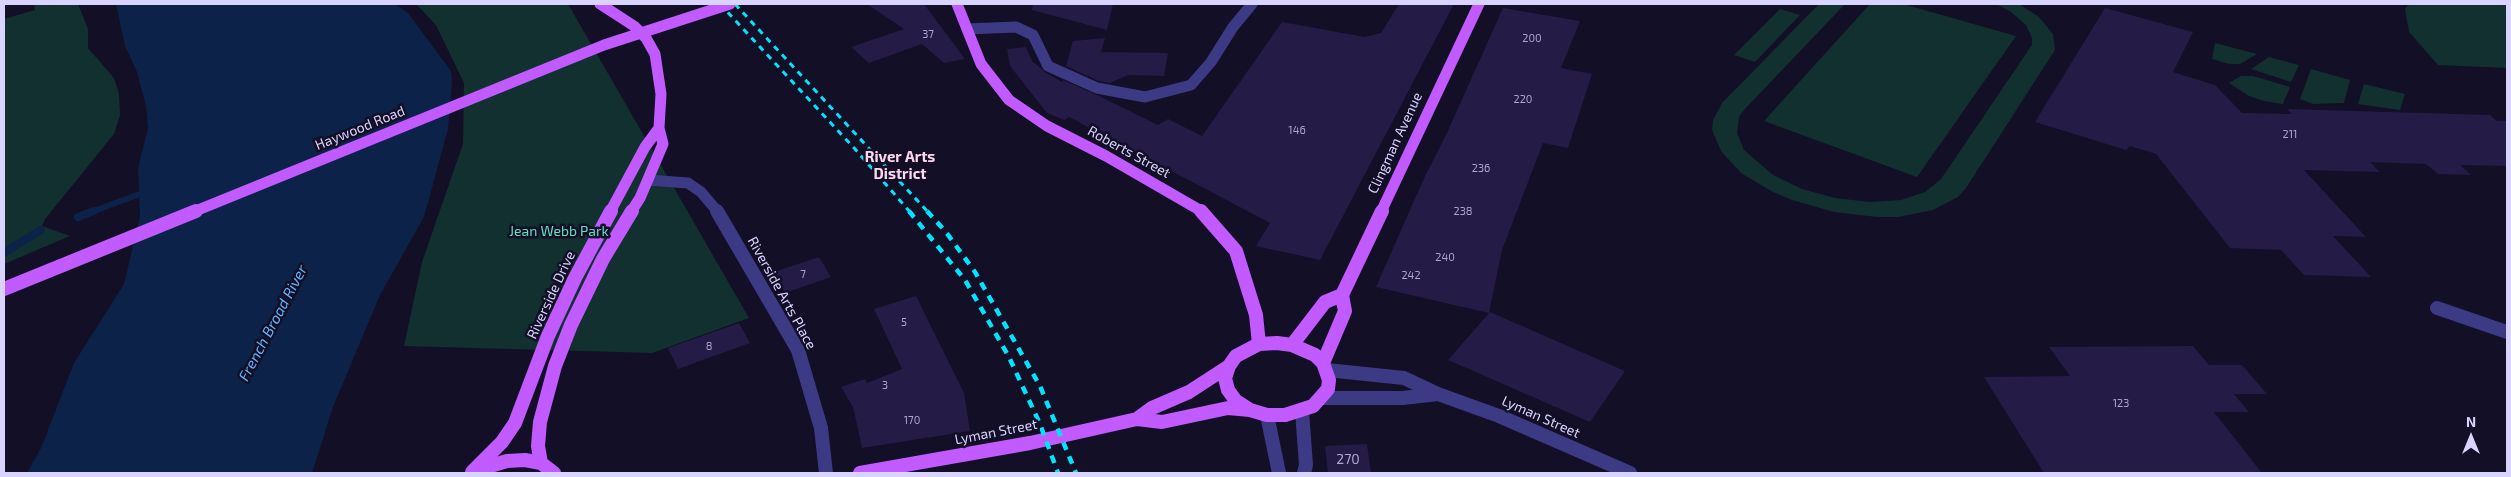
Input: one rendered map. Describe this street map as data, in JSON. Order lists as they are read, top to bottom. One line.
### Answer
{"streets":{"main road":["Haywood Road","Clingman Avenue","Roberts Street","Riverside Drive","Lyman Street"],"street":["Riverside Arts Place"]},"crossings":[["Clingman Avenue","Roberts Street"],["Clingman Avenue","Lyman Street"],["Roberts Street","Lyman Street"]],"districts":["River Arts District"],"water":["French Broad River"],"parks":["Jean Webb Park"],"house_numbers":["37","200","220","146","211","236","238","240","7","242","5","8","3","123","170","270"],"north":"top"}
